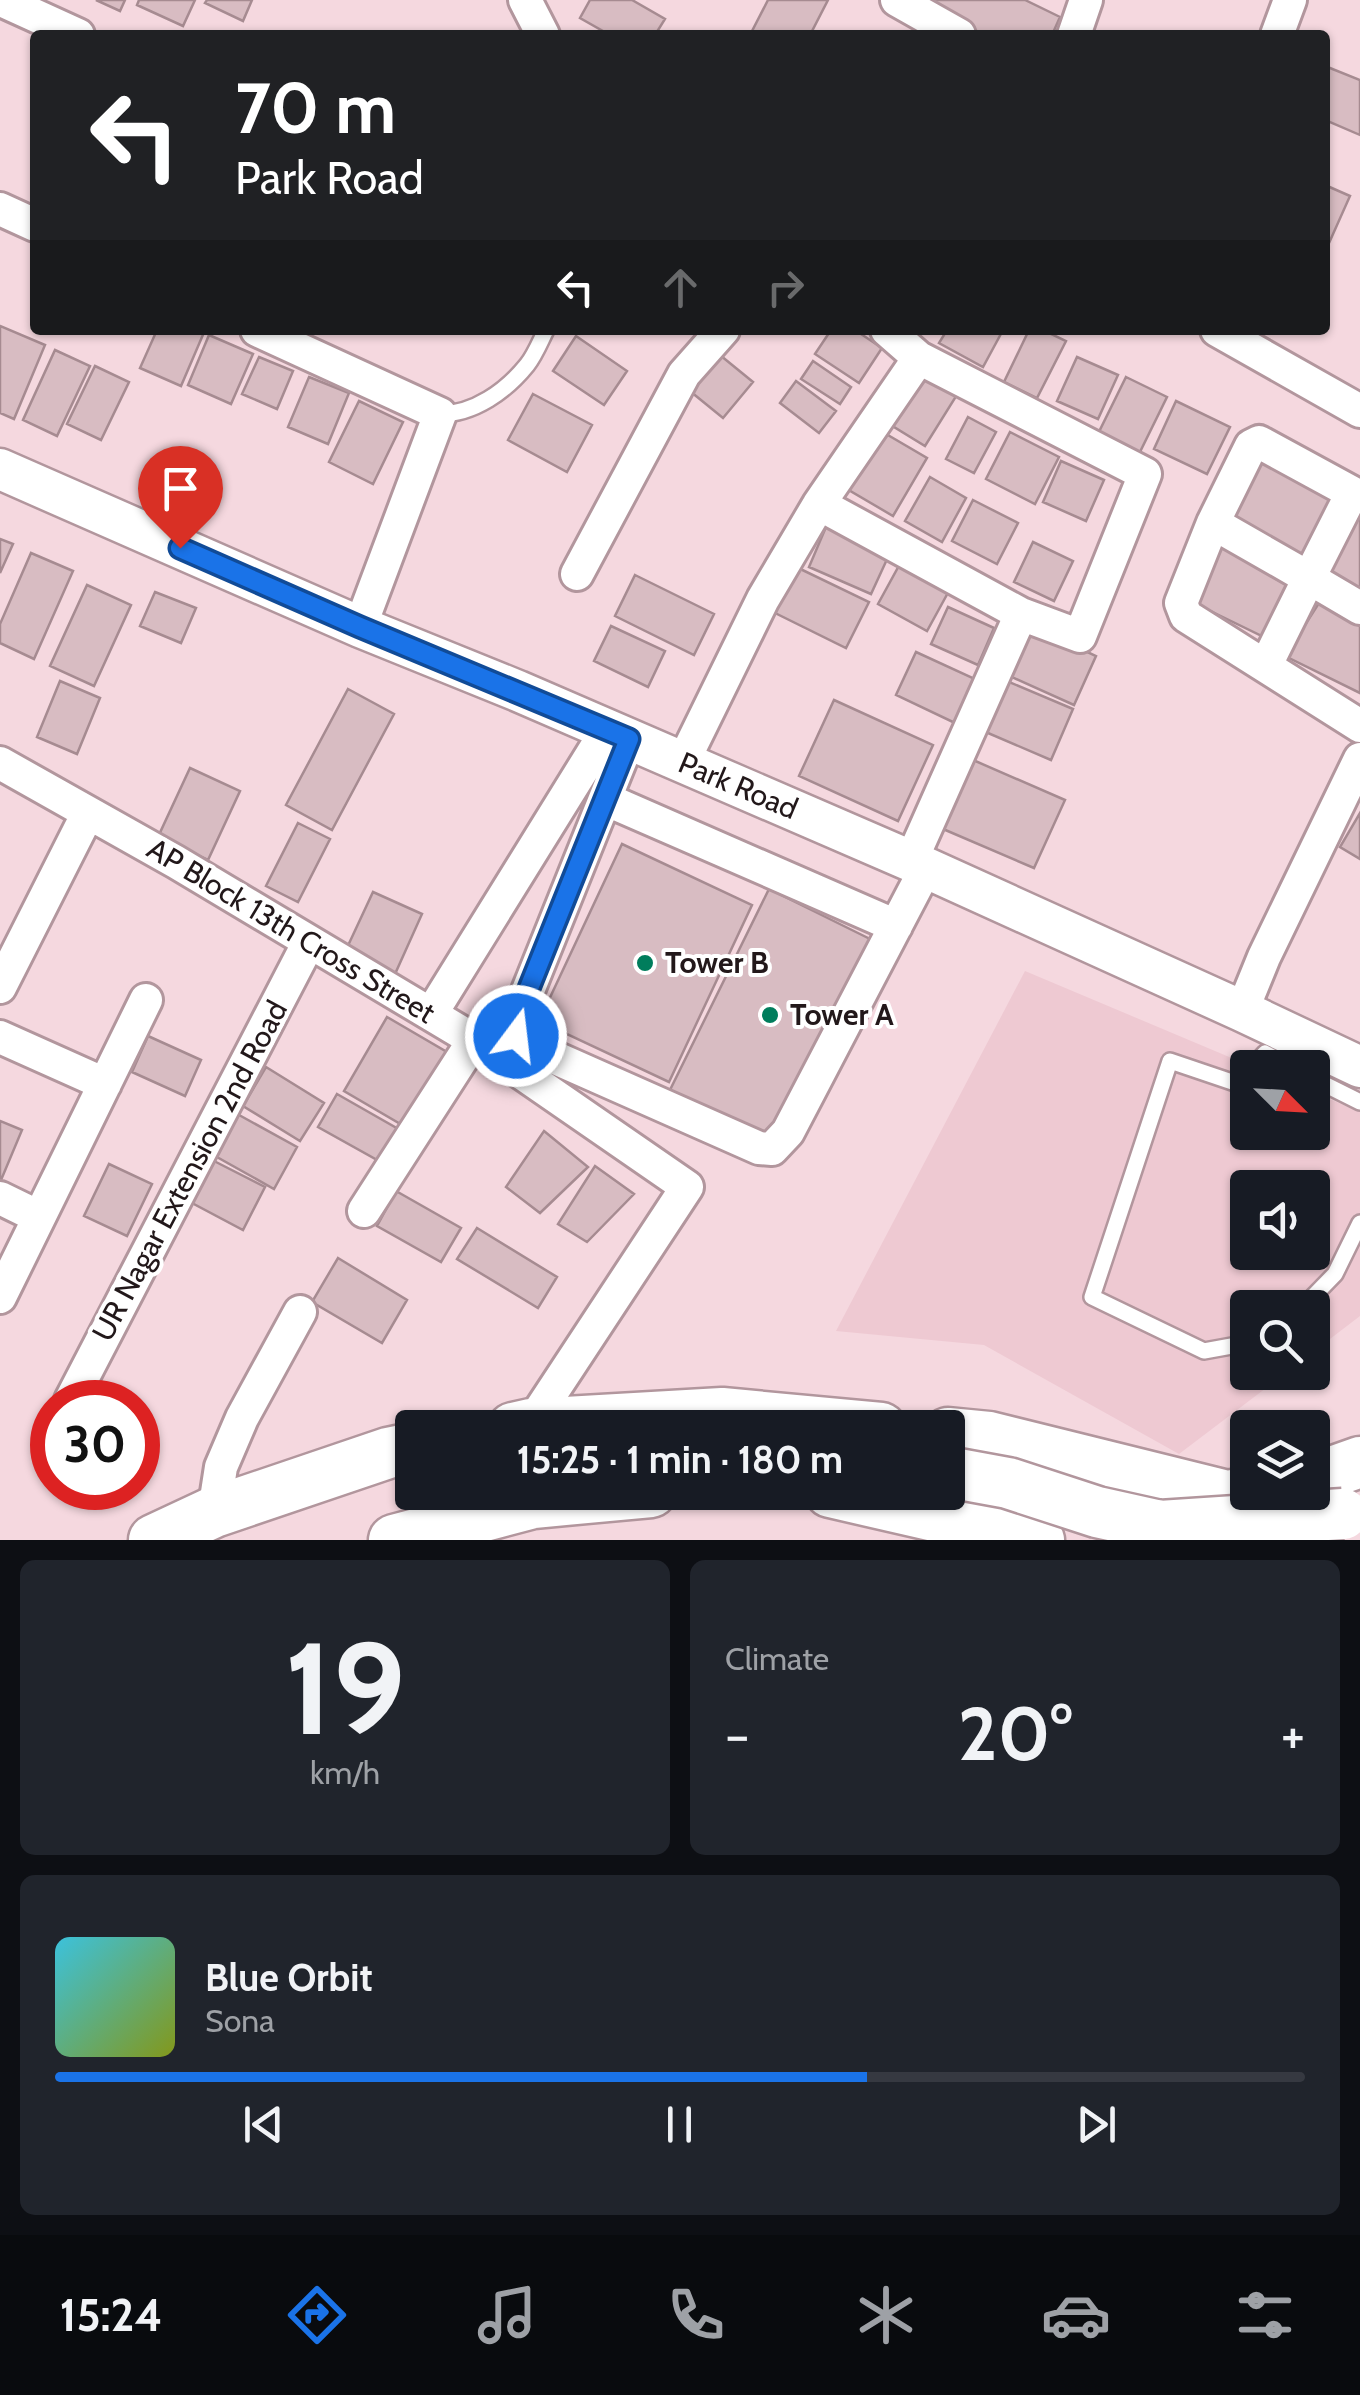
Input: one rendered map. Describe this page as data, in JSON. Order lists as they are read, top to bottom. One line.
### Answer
{"streets":{"street":["Park Road","AP Block 13th Cross Street","UR Nagar Extension 2nd Road"]},"crossings":[["AP Block 13th Cross Street","UR Nagar Extension 2nd Road"]],"places":["Tower B","Tower A"],"north":"bottom right","page":{"turn":["70 m","Park Road"],"limit":"30","trip":"15:25 · 1 min · 180 m","tile":[["19","km/h"],"Climate"],"heat":["−","20°","+"],"song":["Blue Orbit","Sona"],"tabs":"15:24"}}
